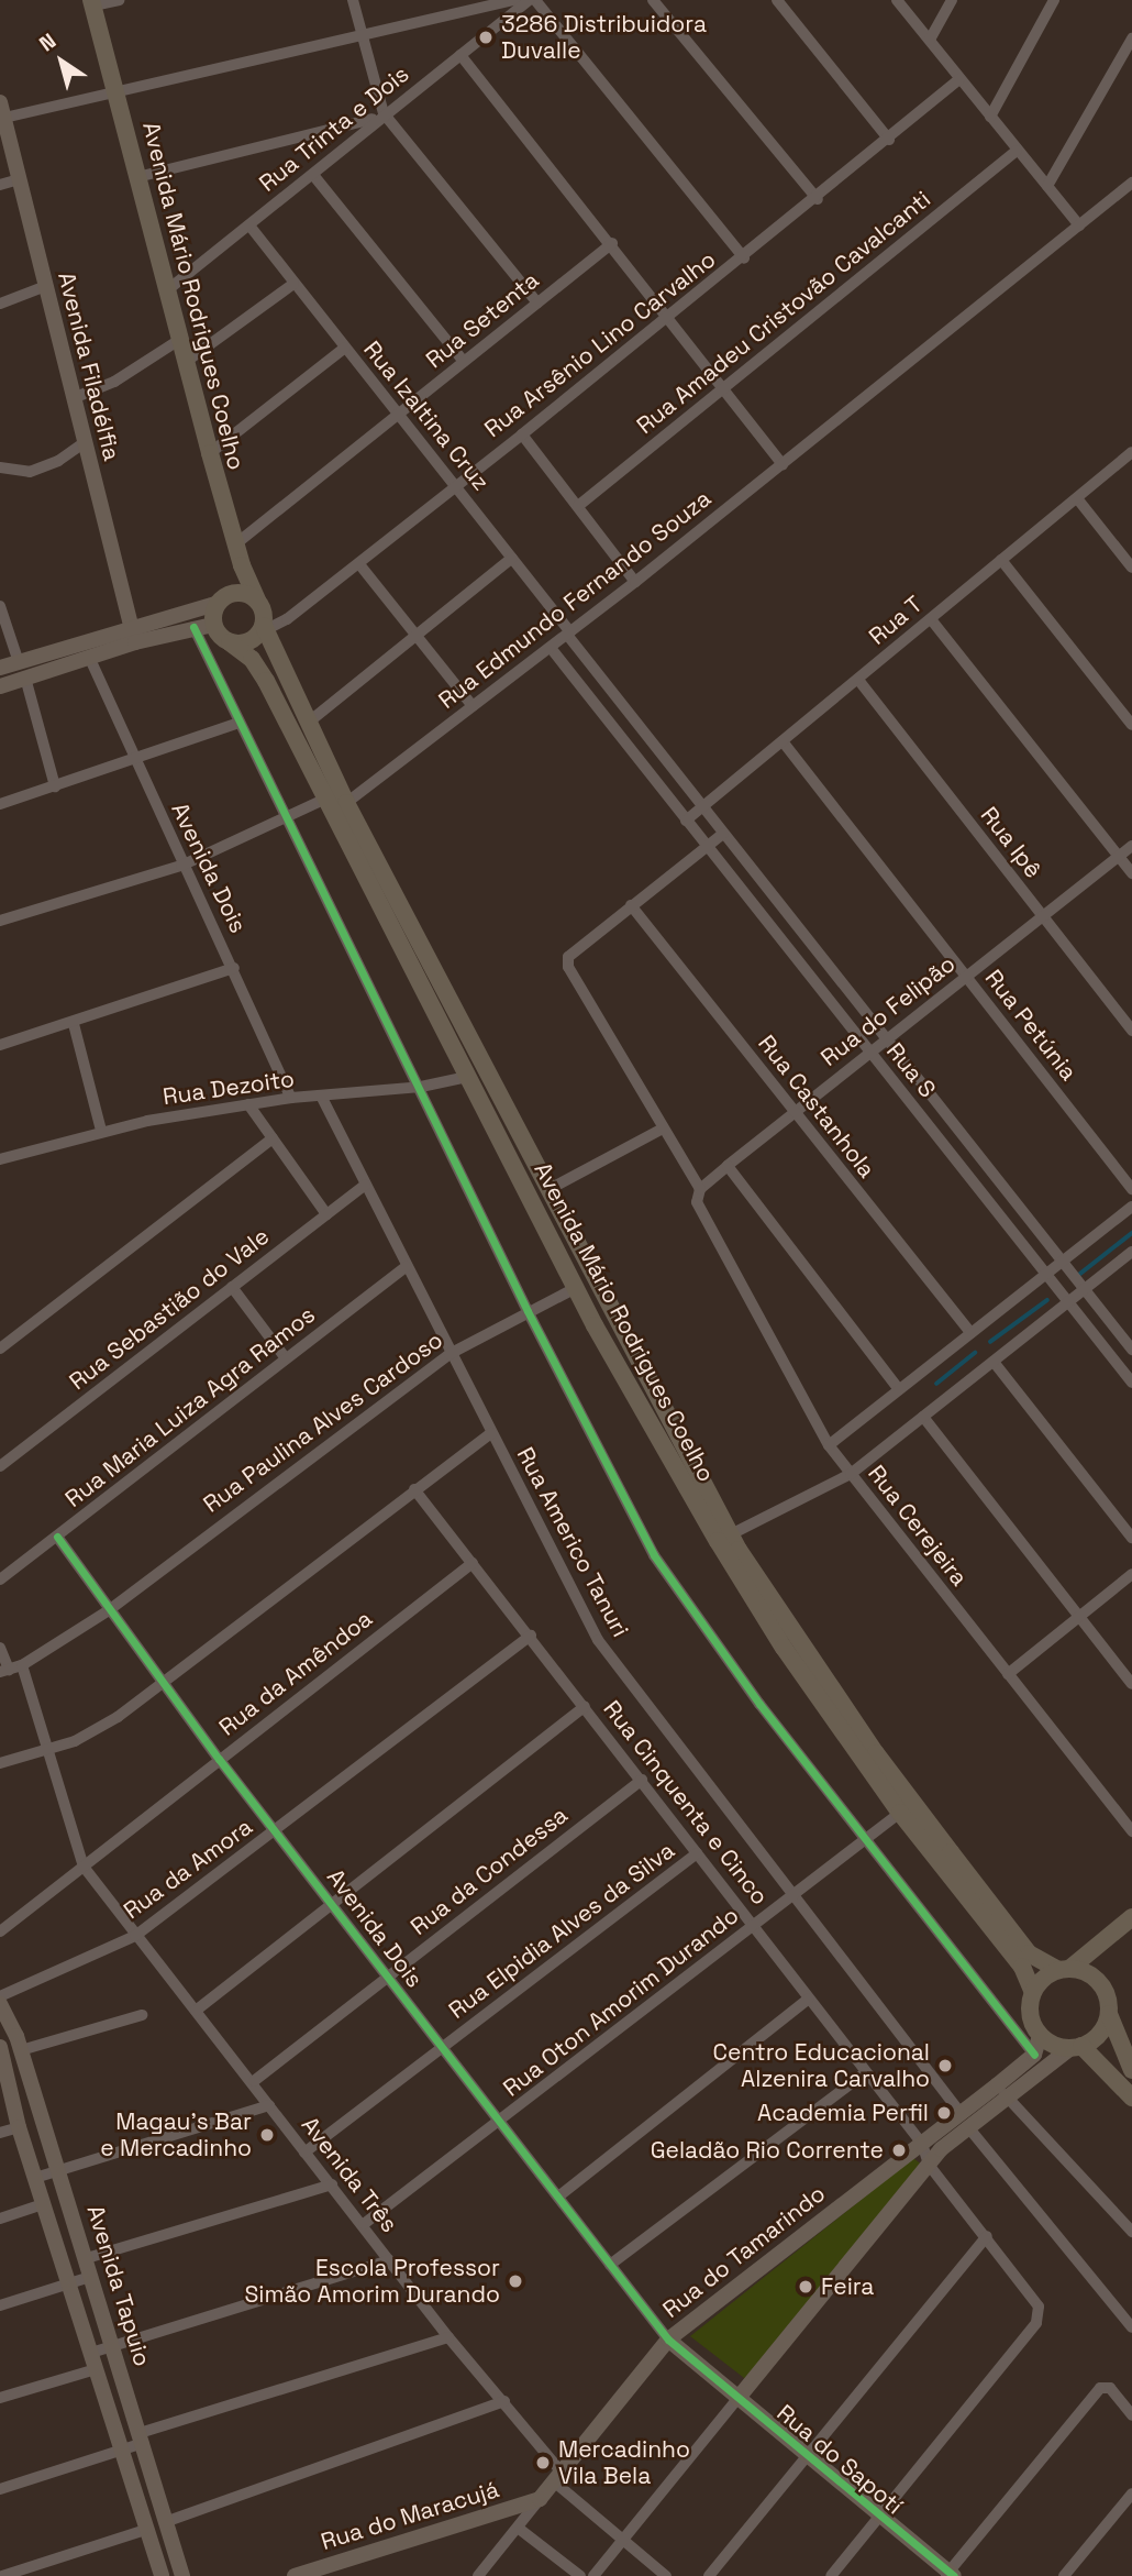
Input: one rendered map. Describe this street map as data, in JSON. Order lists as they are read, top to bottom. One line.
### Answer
{"streets":{"main road":["Avenida Mário Rodrigues Coelho"],"street":["Rua Trinta e Dois","Rua Amadeu Cristovão Cavalcanti","Rua Setenta","Rua Arsênio Lino Carvalho","Avenida Filadélfia","Rua Izaltina Cruz","Rua Edmundo Fernando Souza","Rua T","Rua Ipê","Avenida Dois","Rua do Felipão","Rua Petúnia","Rua S","Rua Dezoito","Rua Castanhola","Rua Sebastião do Vale","Rua Maria Luiza Agra Ramos","Rua Paulina Alves Cardoso","Rua Cerejeira","Rua Americo Tanuri","Rua da Amêndoa","Rua Cinquenta e Cinco","Rua da Amora","Rua da Condessa","Rua Elpidia Alves da Silva","Rua Oton Amorim Durando","Avenida Três","Rua do Tamarindo","Avenida Tapuio","Rua do Sapotí","Rua do Maracujá"]},"crossings":[["Rua Trinta e Dois","Avenida Mário Rodrigues Coelho"],["Rua Trinta e Dois","Rua Izaltina Cruz"],["Avenida Mário Rodrigues Coelho","Rua Setenta"],["Avenida Mário Rodrigues Coelho","Rua Arsênio Lino Carvalho"],["Avenida Mário Rodrigues Coelho","Rua Edmundo Fernando Souza"],["Avenida Mário Rodrigues Coelho","Rua Dezoito"],["Avenida Mário Rodrigues Coelho","Rua Paulina Alves Cardoso"],["Avenida Mário Rodrigues Coelho","Rua Oton Amorim Durando"],["Avenida Mário Rodrigues Coelho","Rua do Tamarindo"],["Rua Setenta","Rua Izaltina Cruz"],["Rua Arsênio Lino Carvalho","Rua Izaltina Cruz"],["Rua Izaltina Cruz","Rua Edmundo Fernando Souza"],["Rua Izaltina Cruz","Rua T"],["Rua Izaltina Cruz","Rua S"],["Rua Edmundo Fernando Souza","Rua S"],["Rua T","Rua Ipê"],["Rua T","Rua Petúnia"],["Rua T","Rua S"],["Rua Ipê","Rua do Felipão"],["Avenida Dois","Rua Dezoito"],["Avenida Dois","Rua Maria Luiza Agra Ramos"],["Avenida Dois","Rua Paulina Alves Cardoso"],["Avenida Dois","Rua da Amêndoa"],["Avenida Dois","Rua da Amora"],["Avenida Dois","Rua da Condessa"],["Avenida Dois","Rua Elpidia Alves da Silva"],["Avenida Dois","Rua Oton Amorim Durando"],["Avenida Dois","Rua do Tamarindo"],["Avenida Dois","Rua do Sapotí"],["Rua do Felipão","Rua Petúnia"],["Rua do Felipão","Rua S"],["Rua do Felipão","Rua Castanhola"],["Rua do Felipão","Rua Cerejeira"],["Rua Dezoito","Rua Americo Tanuri"],["Rua Sebastião do Vale","Rua Americo Tanuri"],["Rua Maria Luiza Agra Ramos","Rua Americo Tanuri"],["Rua Paulina Alves Cardoso","Rua Americo Tanuri"],["Rua Paulina Alves Cardoso","Avenida Três"],["Rua Americo Tanuri","Rua Oton Amorim Durando"],["Rua Americo Tanuri","Rua do Tamarindo"],["Rua da Amêndoa","Rua Cinquenta e Cinco"],["Rua da Amêndoa","Avenida Três"],["Rua Cinquenta e Cinco","Rua da Amora"],["Rua Cinquenta e Cinco","Rua da Condessa"],["Rua Cinquenta e Cinco","Rua Elpidia Alves da Silva"],["Rua Cinquenta e Cinco","Rua Oton Amorim Durando"],["Rua Cinquenta e Cinco","Rua do Tamarindo"],["Rua da Amora","Avenida Três"],["Rua da Amora","Avenida Tapuio"],["Rua da Condessa","Avenida Três"],["Rua Elpidia Alves da Silva","Avenida Três"],["Rua Oton Amorim Durando","Avenida Três"],["Avenida Três","Rua do Tamarindo"],["Rua do Tamarindo","Rua do Sapotí"],["Rua do Tamarindo","Rua do Maracujá"]],"places":["3286 Distribuidora Duvalle","Centro Educacional Alzenira Carvalho","Academia Perfil","Magau's Bar e Mercadinho","Geladão Rio Corrente","Escola Professor Simão Amorim Durando","Feira","Mercadinho Vila Bela"],"north":"top left"}
